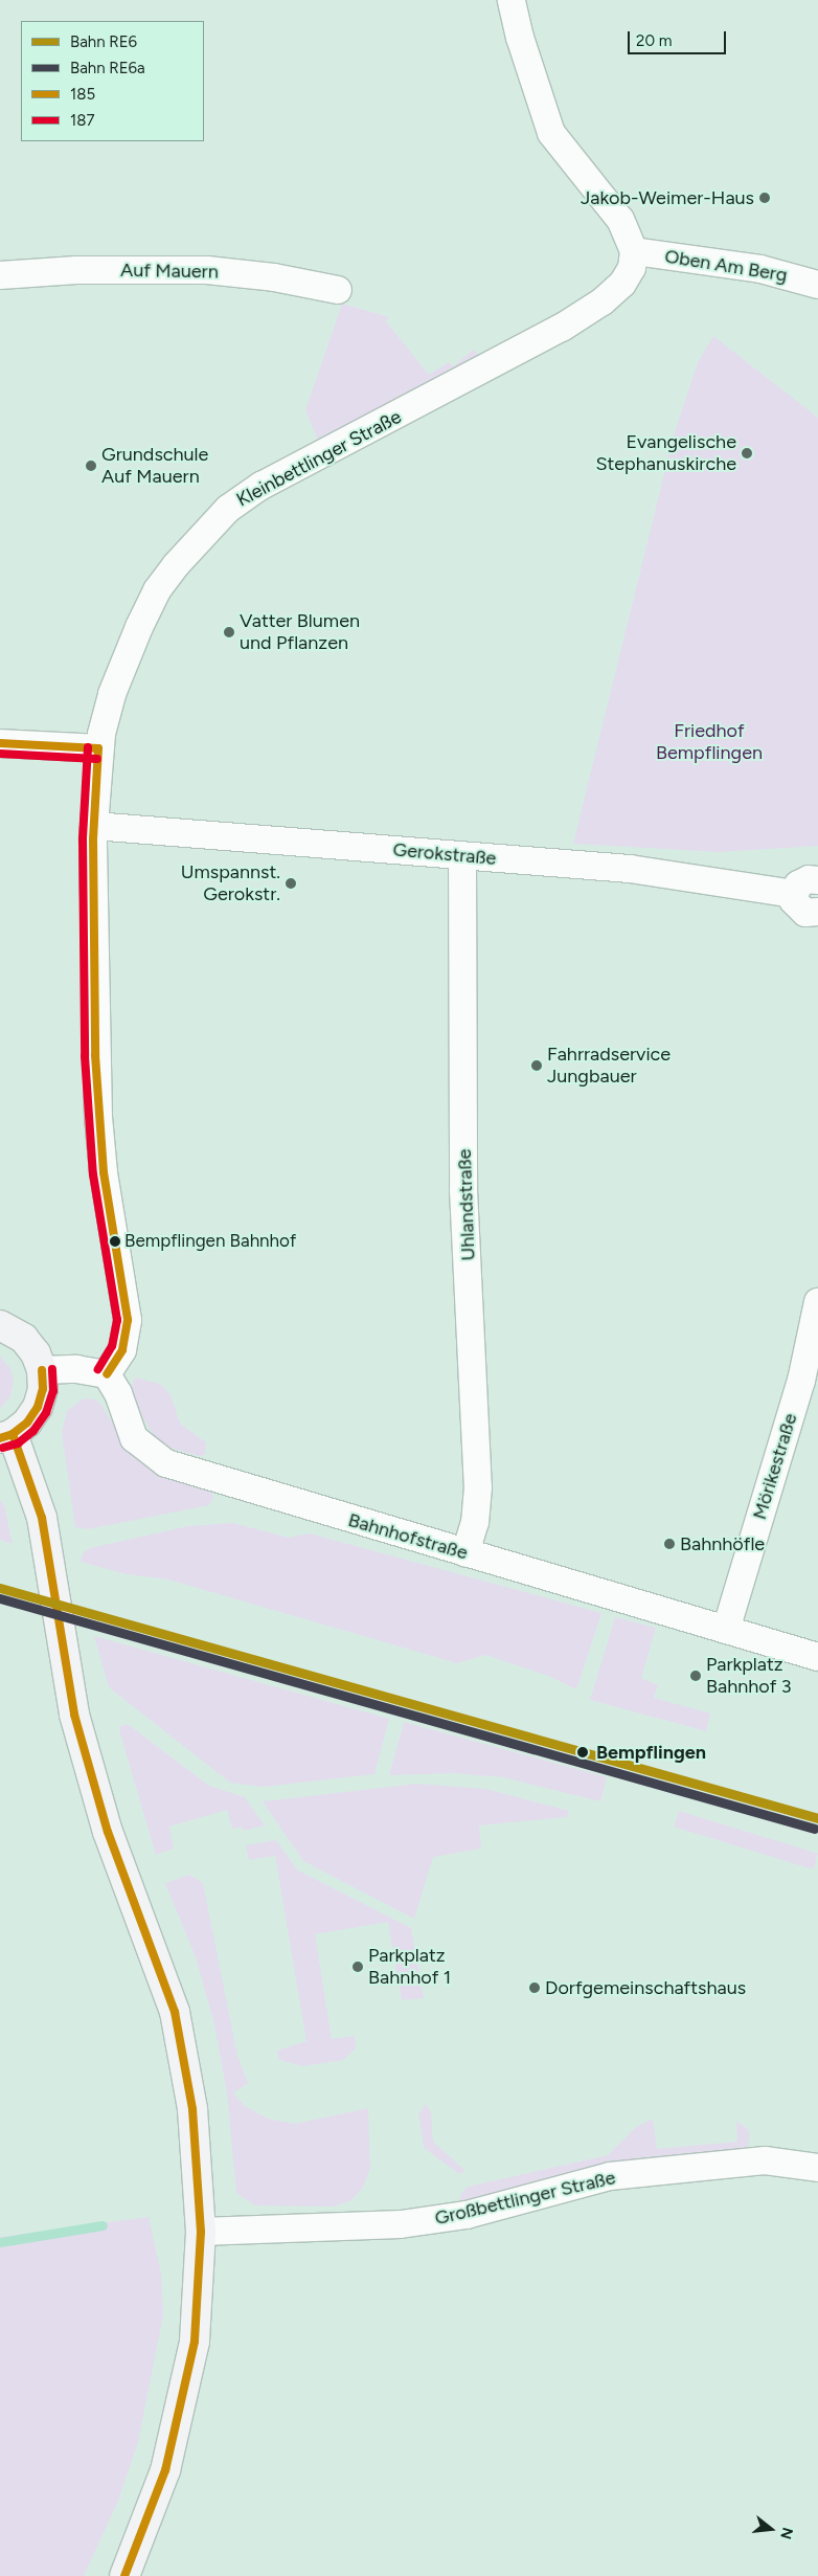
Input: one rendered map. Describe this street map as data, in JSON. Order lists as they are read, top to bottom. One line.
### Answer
{"streets":{"street":["Oben Am Berg","Auf Mauern","Kleinbettlinger Straße","Gerokstraße","Uhlandstraße","Mörikestraße","Bahnhofstraße","Großbettlinger Straße"]},"crossings":[["Oben Am Berg","Kleinbettlinger Straße"],["Kleinbettlinger Straße","Gerokstraße"],["Kleinbettlinger Straße","Bahnhofstraße"],["Gerokstraße","Uhlandstraße"],["Uhlandstraße","Bahnhofstraße"],["Mörikestraße","Bahnhofstraße"]],"parks":["Friedhof Bempflingen"],"places":["Jakob-Weimer-Haus","Evangelische Stephanuskirche","Grundschule Auf Mauern","Vatter Blumen und Pflanzen","Umspannst. Gerokstr.","Fahrradservice Jungbauer","Bempflingen Bahnhof","Bahnhöfle","Parkplatz Bahnhof 3","Bempflingen","Parkplatz Bahnhof 1","Dorfgemeinschaftshaus"],"lines":["transit line 185","transit line 187","rail line RE6","rail line RE6a"],"legend":["Bahn RE6","Bahn RE6a","185","187"],"scale_bar":"20 m","north":"right"}
